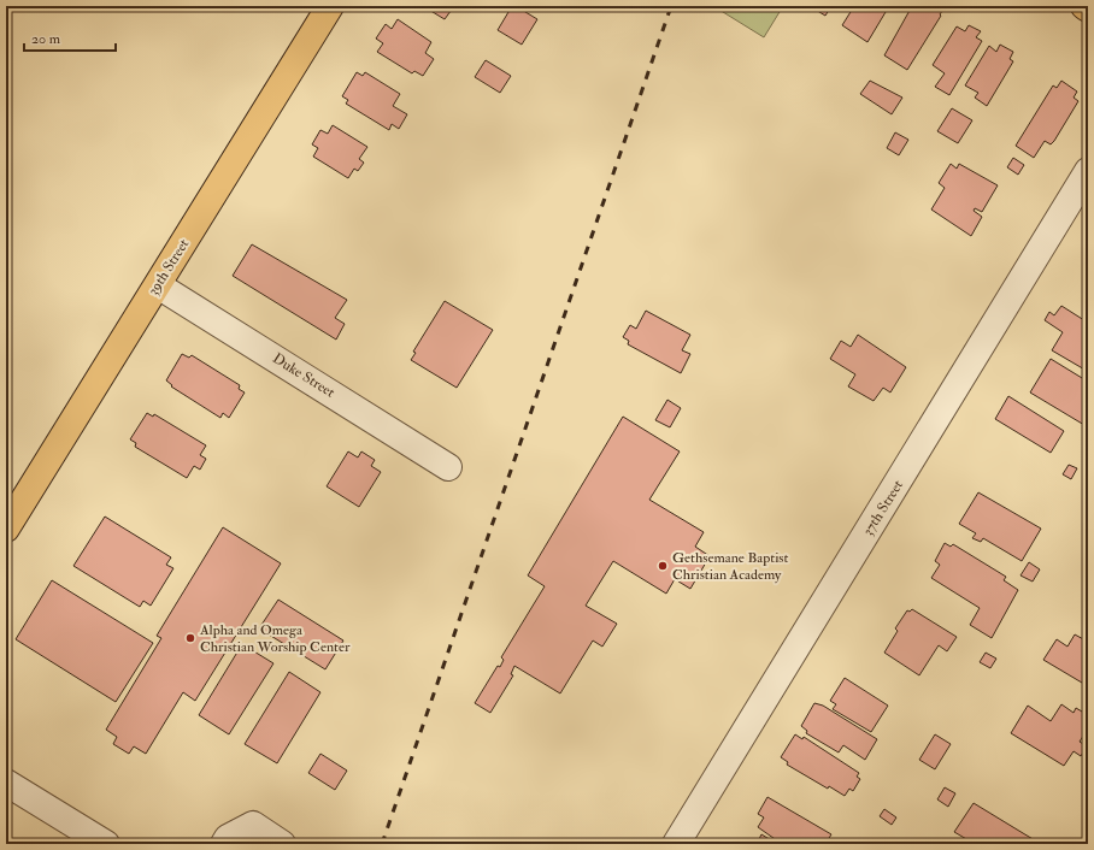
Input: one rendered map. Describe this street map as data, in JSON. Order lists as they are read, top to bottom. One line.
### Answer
{"streets":{"main road":["39th Street"],"street":["Duke Street","37th Street"]},"crossings":[["39th Street","Duke Street"]],"places":["Gethsemane Baptist Christian Academy","Alpha and Omega Christian Worship Center"],"scale_bar":"20 m"}
